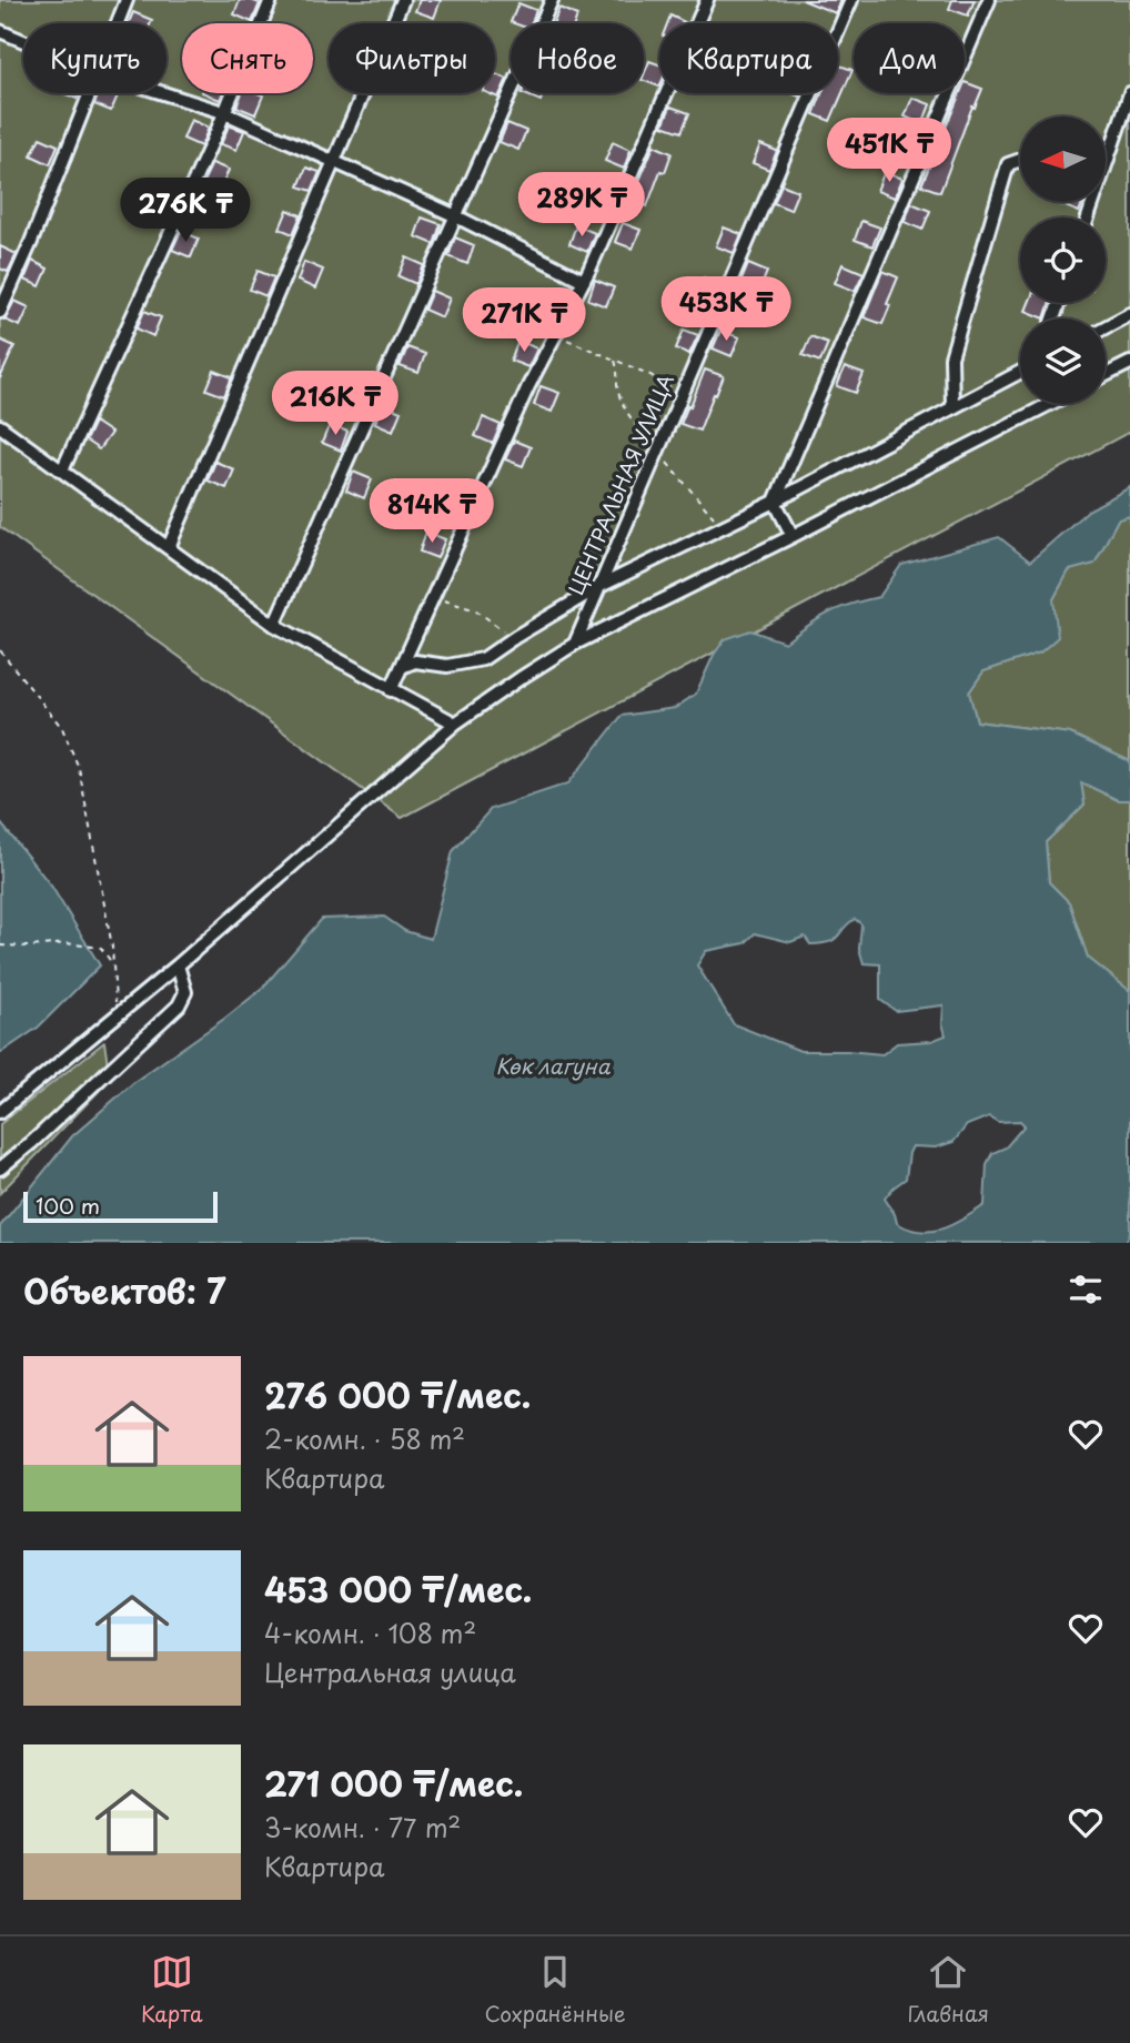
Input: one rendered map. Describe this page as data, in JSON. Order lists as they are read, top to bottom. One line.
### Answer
{"streets":{"street":["ЦЕНТРАЛЬНАЯ УЛИЦА"]},"water":["Көк лагуна"],"scale_bar":"100 m","north":"left","page":{"chip":["Купить","Снять","Фильтры","Новое","Квартира","Дом"],"price":["451K ₸","289K ₸","276K ₸","453K ₸","271K ₸","216K ₸","814K ₸"],"scale":"100 m","heading":"Объектов: 7","list":[{"name":"276 000 ₸/мес.","note":"2-комн. · 58 m² · Квартира"},{"name":"453 000 ₸/мес.","note":"4-комн. · 108 m² · Центральная улица"},{"name":"271 000 ₸/мес.","note":"3-комн. · 77 m² · Квартира"}],"tabs":["Карта","Сохранённые","Главная"]}}
